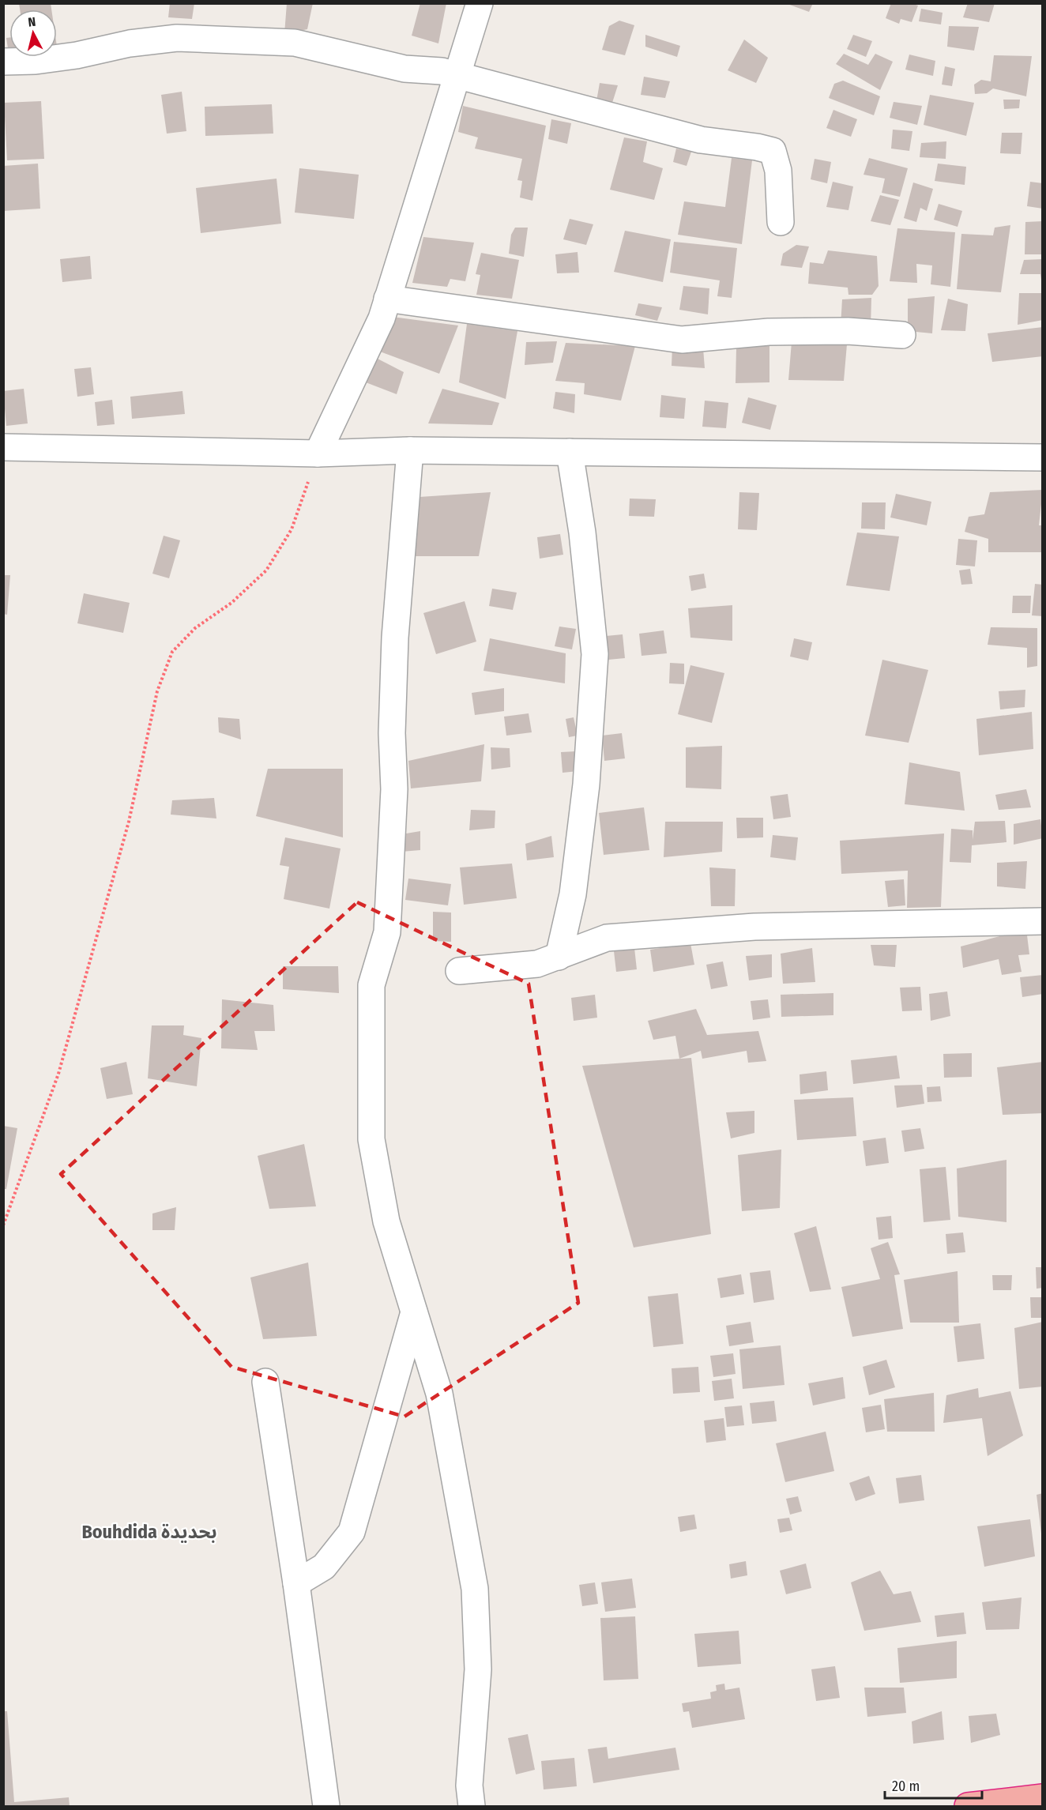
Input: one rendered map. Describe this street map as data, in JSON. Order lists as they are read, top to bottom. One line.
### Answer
{"districts":["Bouhdida بحديدة"],"scale_bar":"20 m","north":"top"}
